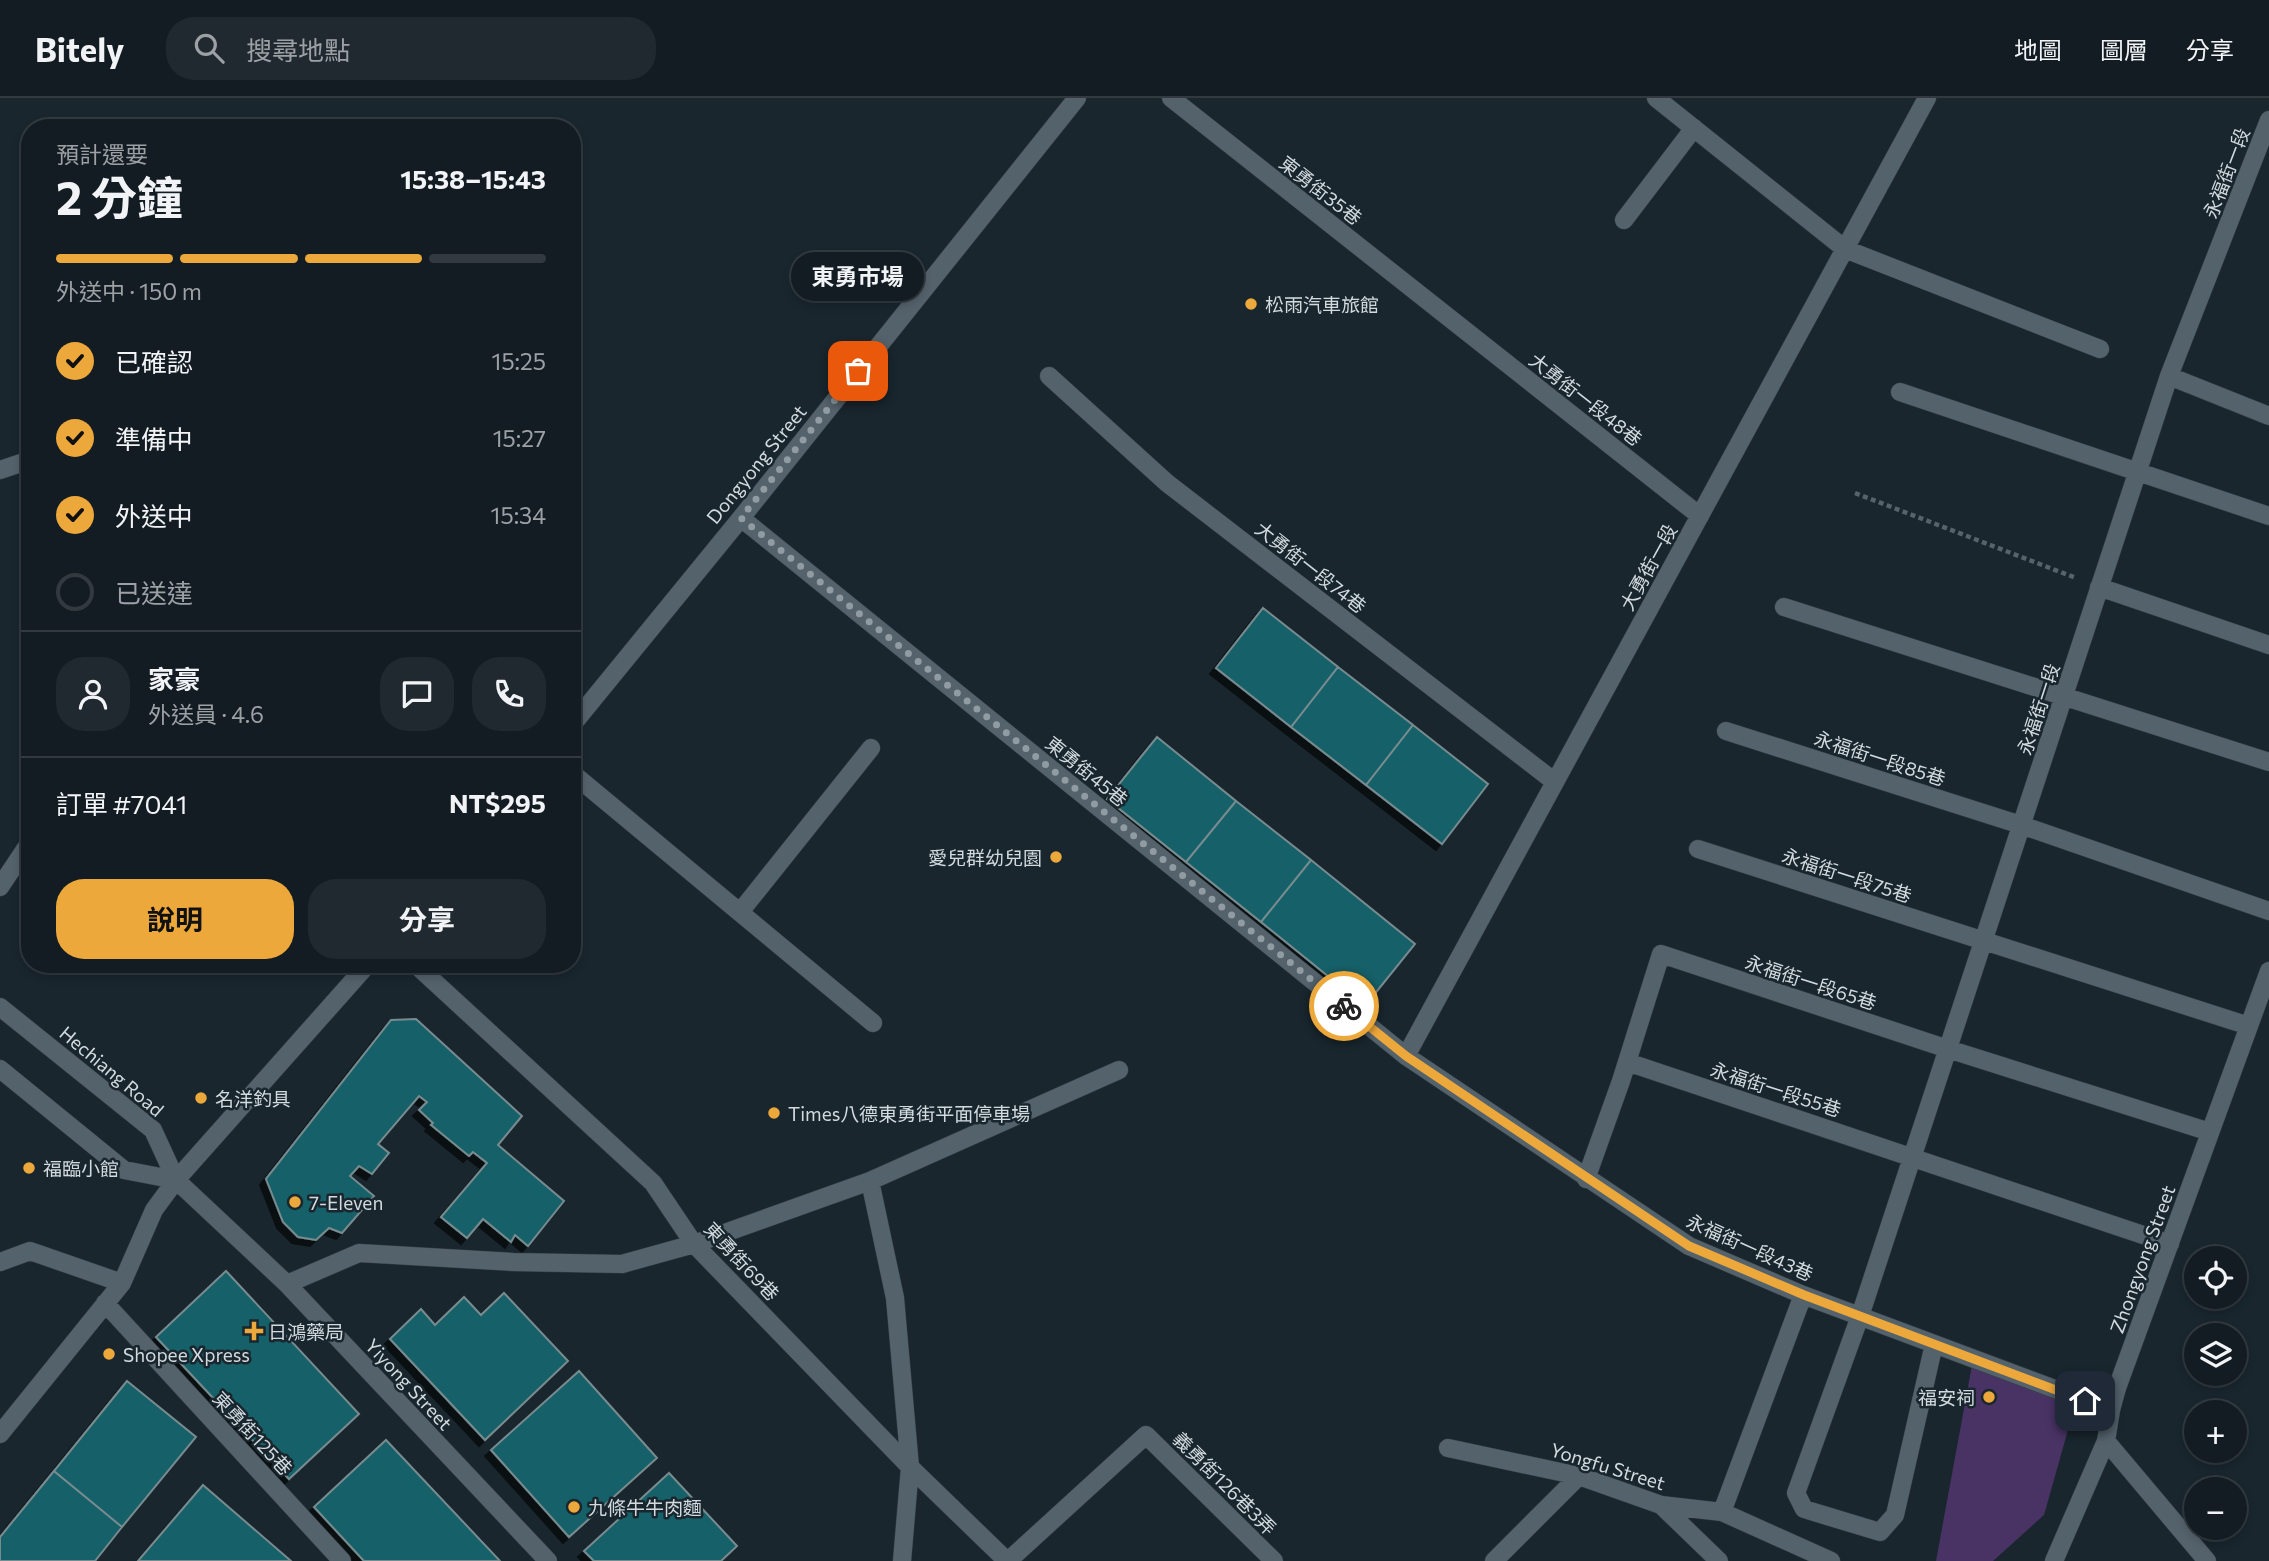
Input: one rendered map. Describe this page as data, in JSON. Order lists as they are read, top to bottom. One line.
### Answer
{"streets":{"street":["永福街一段","東勇街35巷","大勇街一段48巷","Dongyong Street","大勇街一段74巷","大勇街一段","永福街一段85巷","東勇街45巷","永福街一段75巷","永福街一段65巷","Hechiang Road","永福街一段55巷","永福街一段43巷","Zhongyong Street","東勇街69巷","Yiyong Street","東勇街125巷","Yongfu Street","義勇街126巷3弄"]},"crossings":[["永福街一段","永福街一段85巷"],["永福街一段","永福街一段75巷"],["永福街一段","永福街一段65巷"],["永福街一段","永福街一段55巷"],["永福街一段","永福街一段43巷"],["東勇街35巷","大勇街一段48巷"],["大勇街一段48巷","大勇街一段"],["Dongyong Street","東勇街45巷"],["大勇街一段74巷","大勇街一段"],["大勇街一段","東勇街45巷"],["大勇街一段","永福街一段43巷"],["東勇街45巷","永福街一段43巷"],["永福街一段75巷","Zhongyong Street"],["永福街一段65巷","永福街一段55巷"],["永福街一段65巷","Zhongyong Street"],["Hechiang Road","Yiyong Street"],["永福街一段55巷","Zhongyong Street"],["永福街一段43巷","Zhongyong Street"],["東勇街69巷","義勇街126巷3弄"]],"places":{"other":["松雨汽車旅館","東勇市場","愛兒群幼兒園","名洋釣具","Times八德東勇街平面停車場","福臨小館","7-Eleven","Shopee Xpress","福安祠","九條牛牛肉麵"],"health":["日鴻藥局"]},"page":{"header":"Bitely","search":"搜尋地點","nav":["地圖","圖層","分享"],"heading":["2 分鐘","預計還要","15:38–15:43"],"panel":["家豪","外送員 · 4.6","訂單 #7041","NT$295"],"bar":"外送中 · 150 m","bubble":"東勇市場","list":[["已確認","15:25"],["準備中","15:27"],["外送中","15:34"],"已送達"],"buttons":["說明","分享"],"map_buttons":["+","−"]}}
